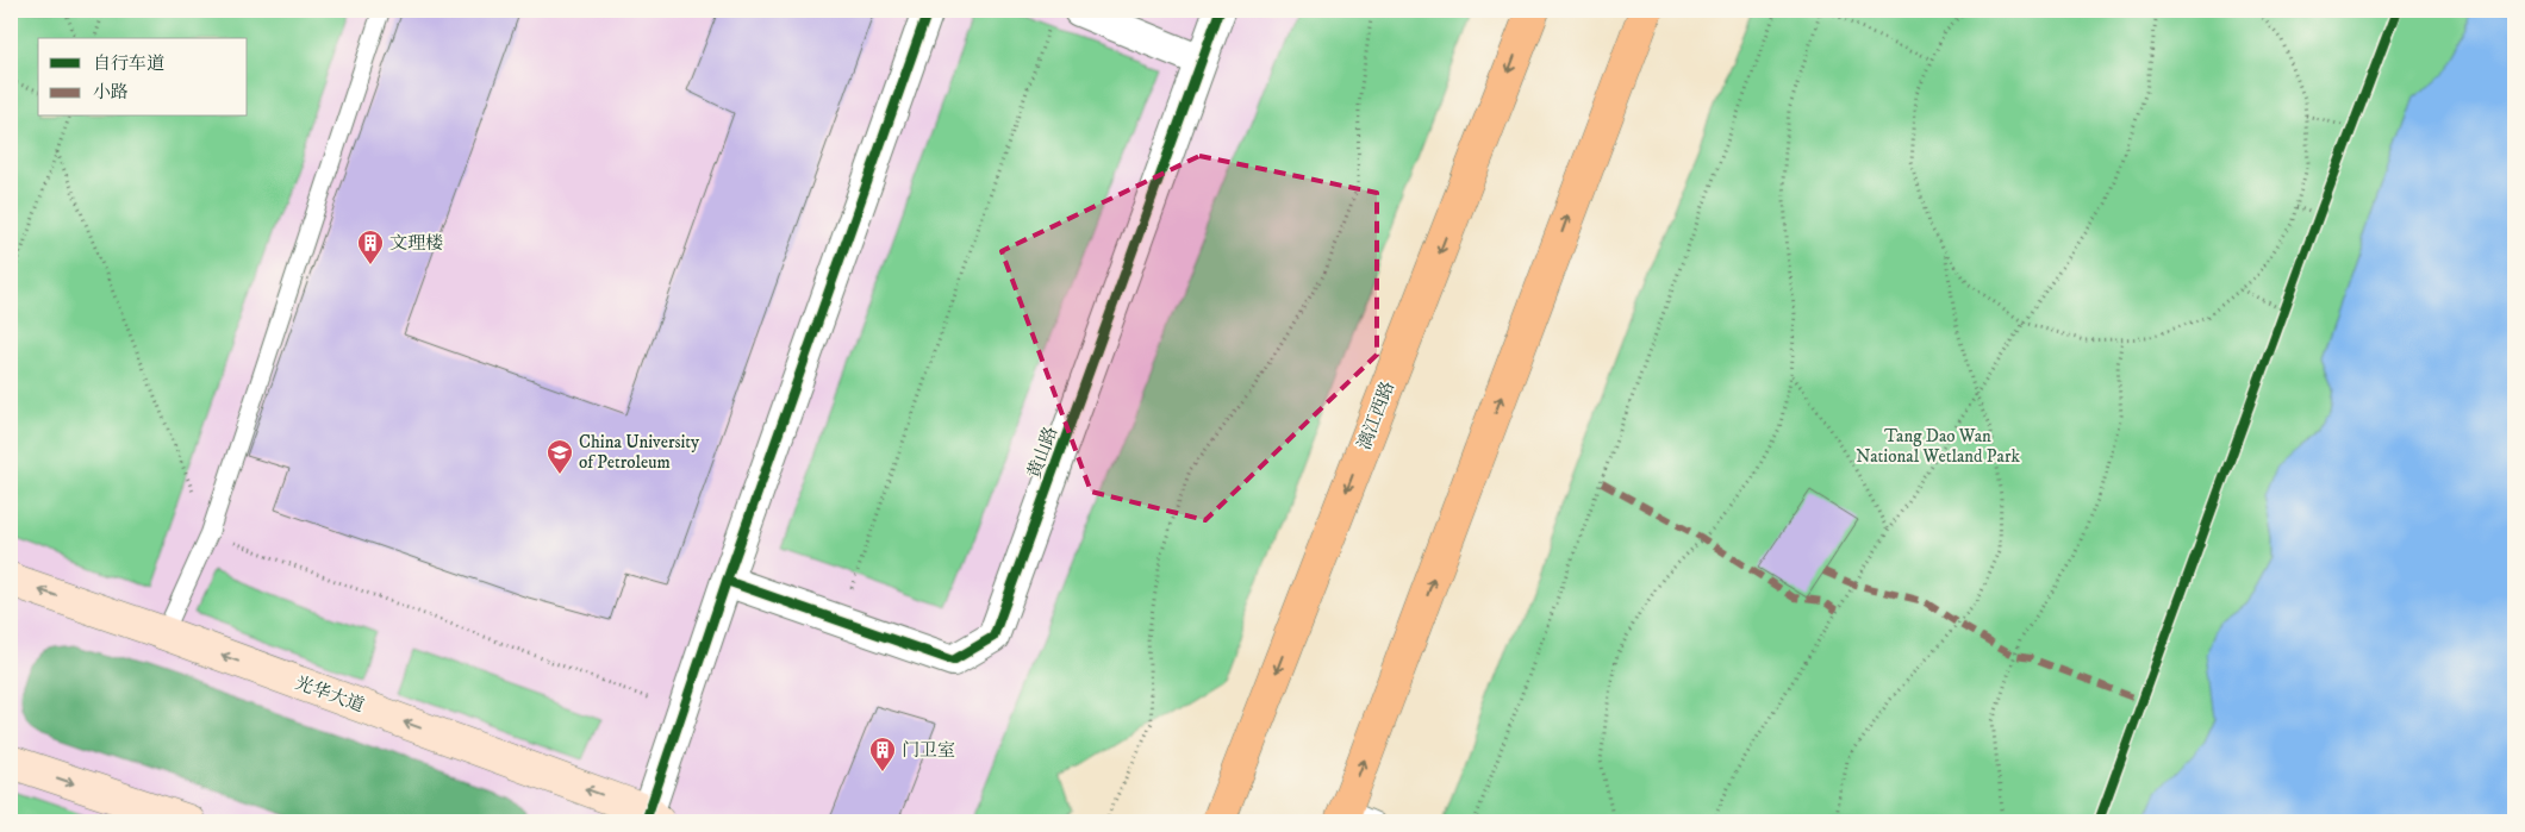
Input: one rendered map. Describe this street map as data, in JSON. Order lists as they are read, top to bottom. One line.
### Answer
{"streets":{"main road":["漓江西路"],"street":["黄山路","光华大道"]},"one_way":["光华大道"],"parks":["Tang Dao Wan National Wetland Park"],"places":{"building":["文理楼","门卫室"],"school or university":["China University of Petroleum"]},"legend":["自行车道","小路"]}
